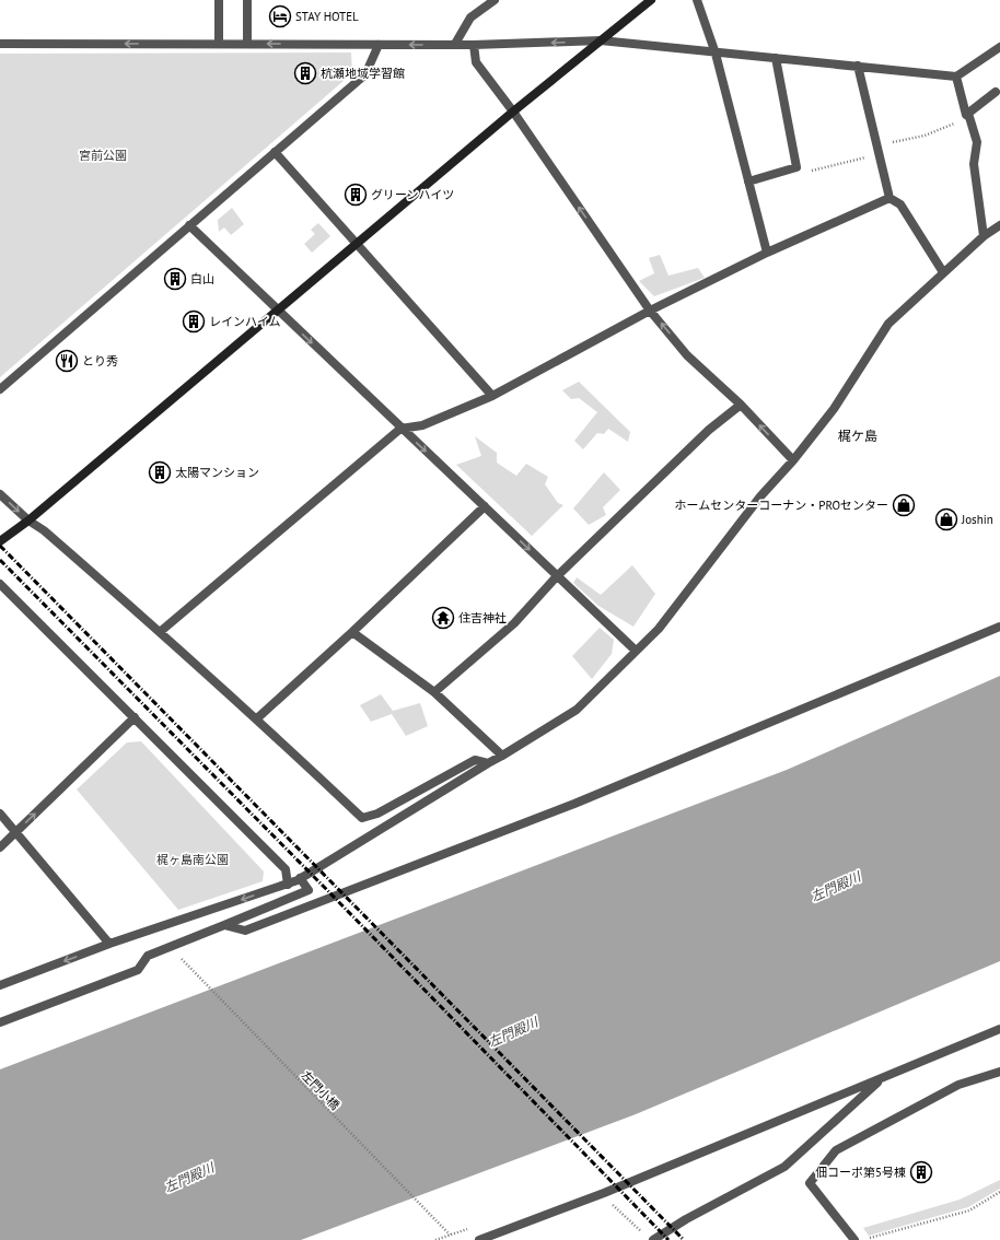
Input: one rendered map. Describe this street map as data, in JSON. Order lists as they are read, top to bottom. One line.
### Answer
{"streets":{"path":["左門小橋"]},"districts":["梶ケ島"],"water":["左門殿川"],"parks":["宮前公園","梶ヶ島南公園"],"places":{"hotel":["STAY HOTEL"],"building":["杭瀬地域学習館","グリーンハイツ","白山","レインハイム","太陽マンション","佃コーポ第5号棟"],"restaurant":["とり秀"],"shop":["ホームセンターコーナン・PROセンター","Joshin"],"temple":["住吉神社"]}}
